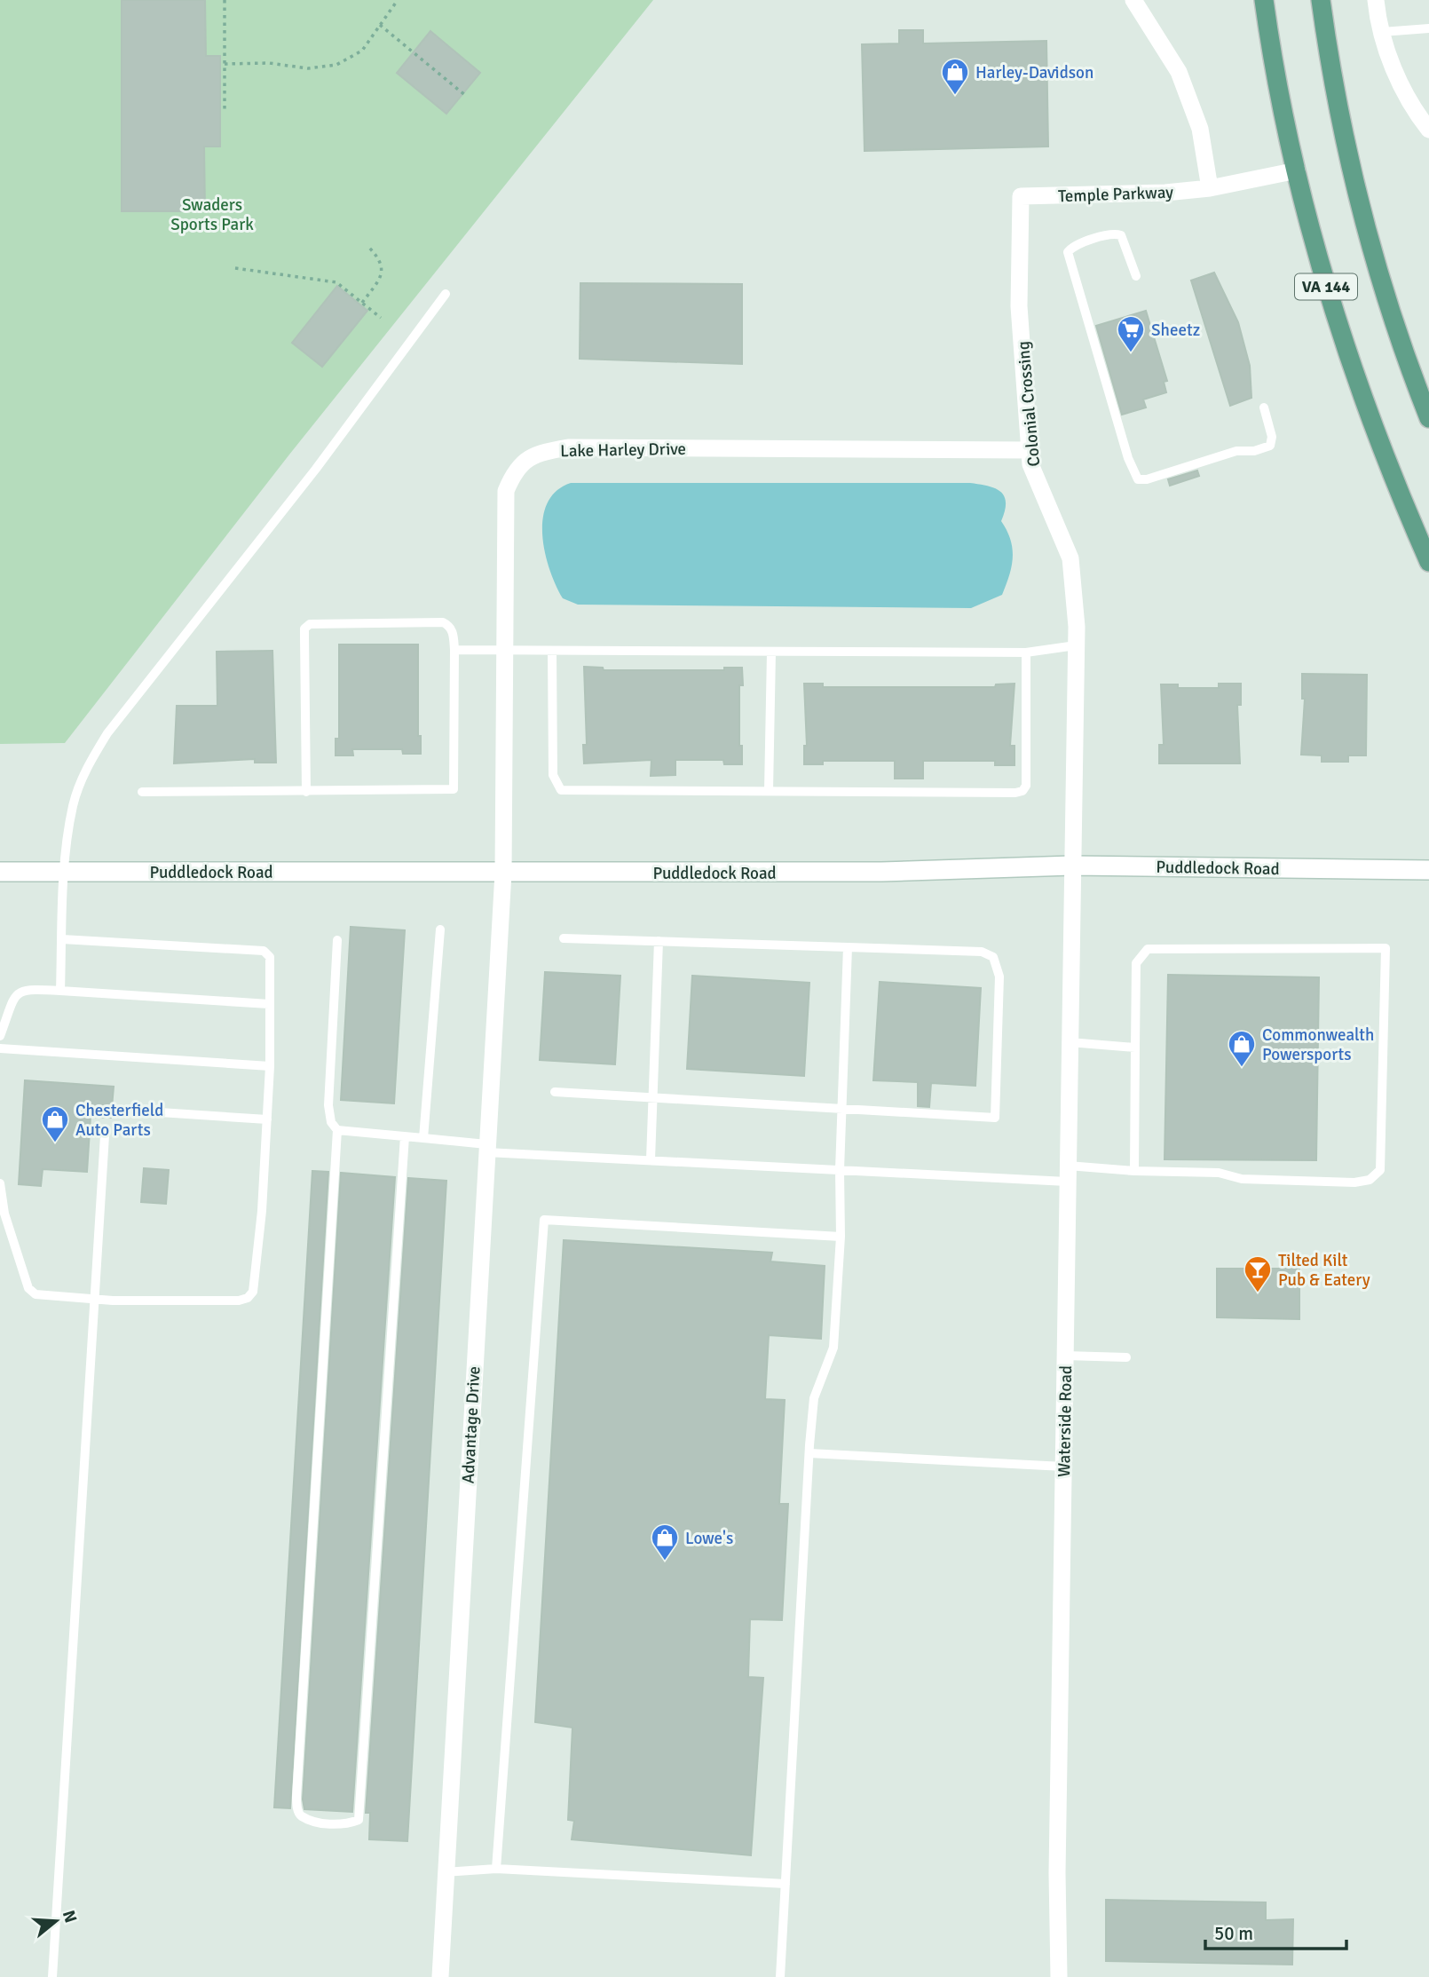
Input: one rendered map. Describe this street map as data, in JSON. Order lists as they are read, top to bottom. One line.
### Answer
{"streets":{"main road":["VA 144","Puddledock Road"],"street":["Temple Parkway","Colonial Crossing","Lake Harley Drive","Waterside Road","Advantage Drive"]},"crossings":[["Temple Parkway","VA 144"],["Temple Parkway","Colonial Crossing"],["Colonial Crossing","Lake Harley Drive"],["Colonial Crossing","Puddledock Road"],["Colonial Crossing","Waterside Road"],["Lake Harley Drive","Puddledock Road"],["Lake Harley Drive","Advantage Drive"],["Puddledock Road","Waterside Road"],["Puddledock Road","Advantage Drive"]],"parks":["Swaders Sports Park"],"places":{"shop":["Harley-Davidson","Commonwealth Powersports","Chesterfield Auto Parts","Lowe's"],"supermarket":["Sheetz"],"bar":["Tilted Kilt Pub & Eatery"]},"scale_bar":"50 m","north":"right"}
